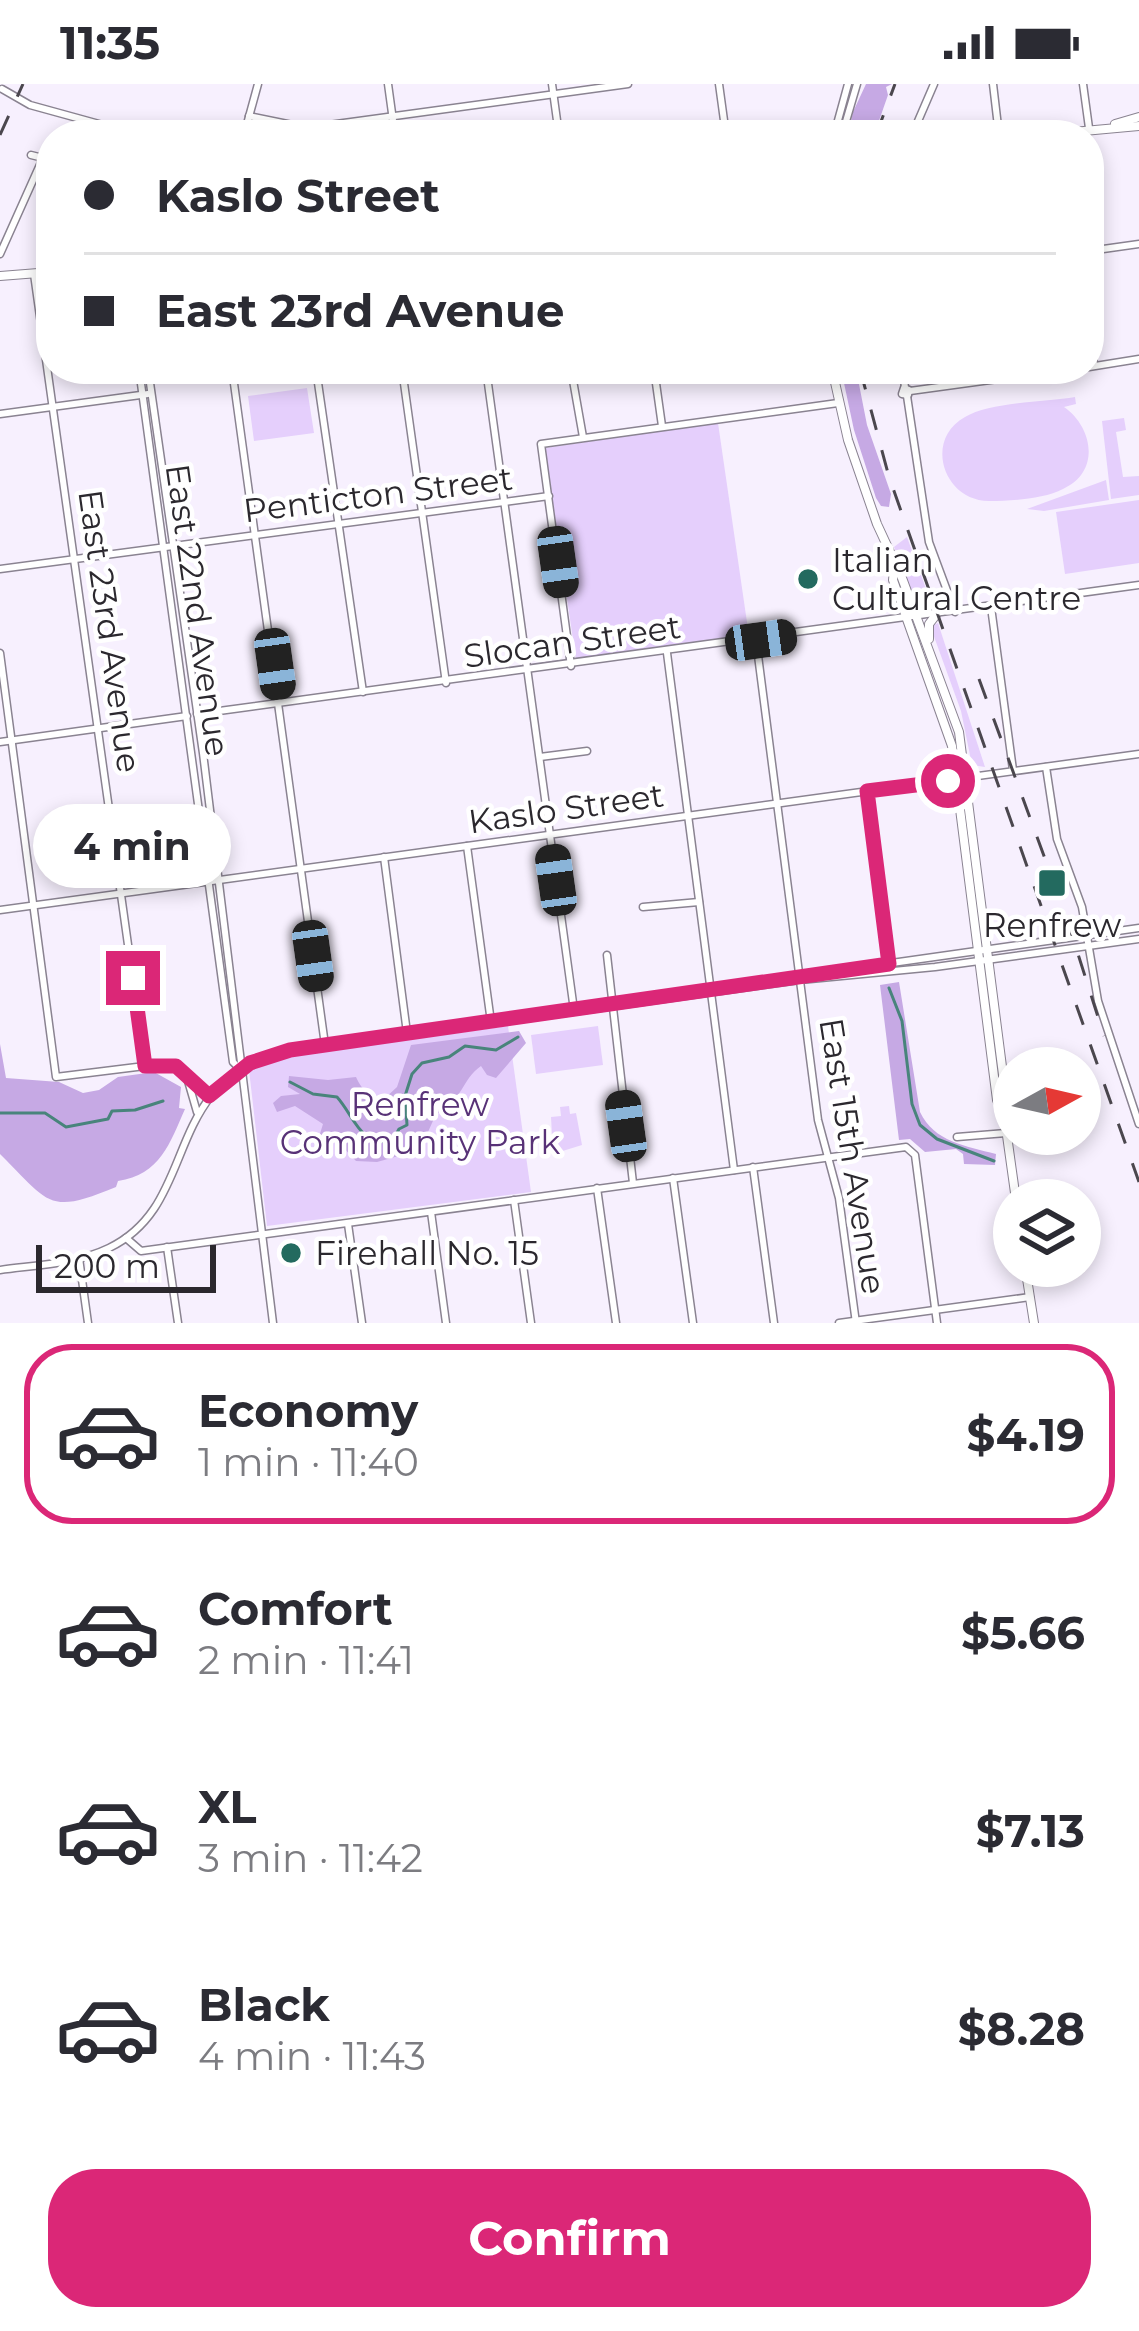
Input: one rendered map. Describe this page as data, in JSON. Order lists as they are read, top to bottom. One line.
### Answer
{"streets":{"street":["Penticton Street","East 22nd Avenue","East 23rd Avenue","Slocan Street","Kaslo Street","East 15th Avenue"]},"crossings":[["Penticton Street","East 22nd Avenue"],["Penticton Street","East 23rd Avenue"],["East 22nd Avenue","Slocan Street"],["East 22nd Avenue","Kaslo Street"],["East 23rd Avenue","Slocan Street"],["East 23rd Avenue","Kaslo Street"],["Slocan Street","East 15th Avenue"],["Kaslo Street","East 15th Avenue"]],"parks":["Renfrew Community Park"],"places":{"other":["Italian Cultural Centre","Firehall No. 15"],"transit":["Renfrew"]},"scale_bar":"200 m","north":"right","page":{"status":"11:35","banner":["Kaslo Street","East 23rd Avenue"],"bubble":"4 min","scale":"200 m","list":[{"name":"Economy","note":"1 min · 11:40","value":"$4.19"},{"name":"Comfort","note":"2 min · 11:41","value":"$5.66"},{"name":"XL","note":"3 min · 11:42","value":"$7.13"},{"name":"Black","note":"4 min · 11:43","value":"$8.28"}],"buttons":"Confirm"}}
